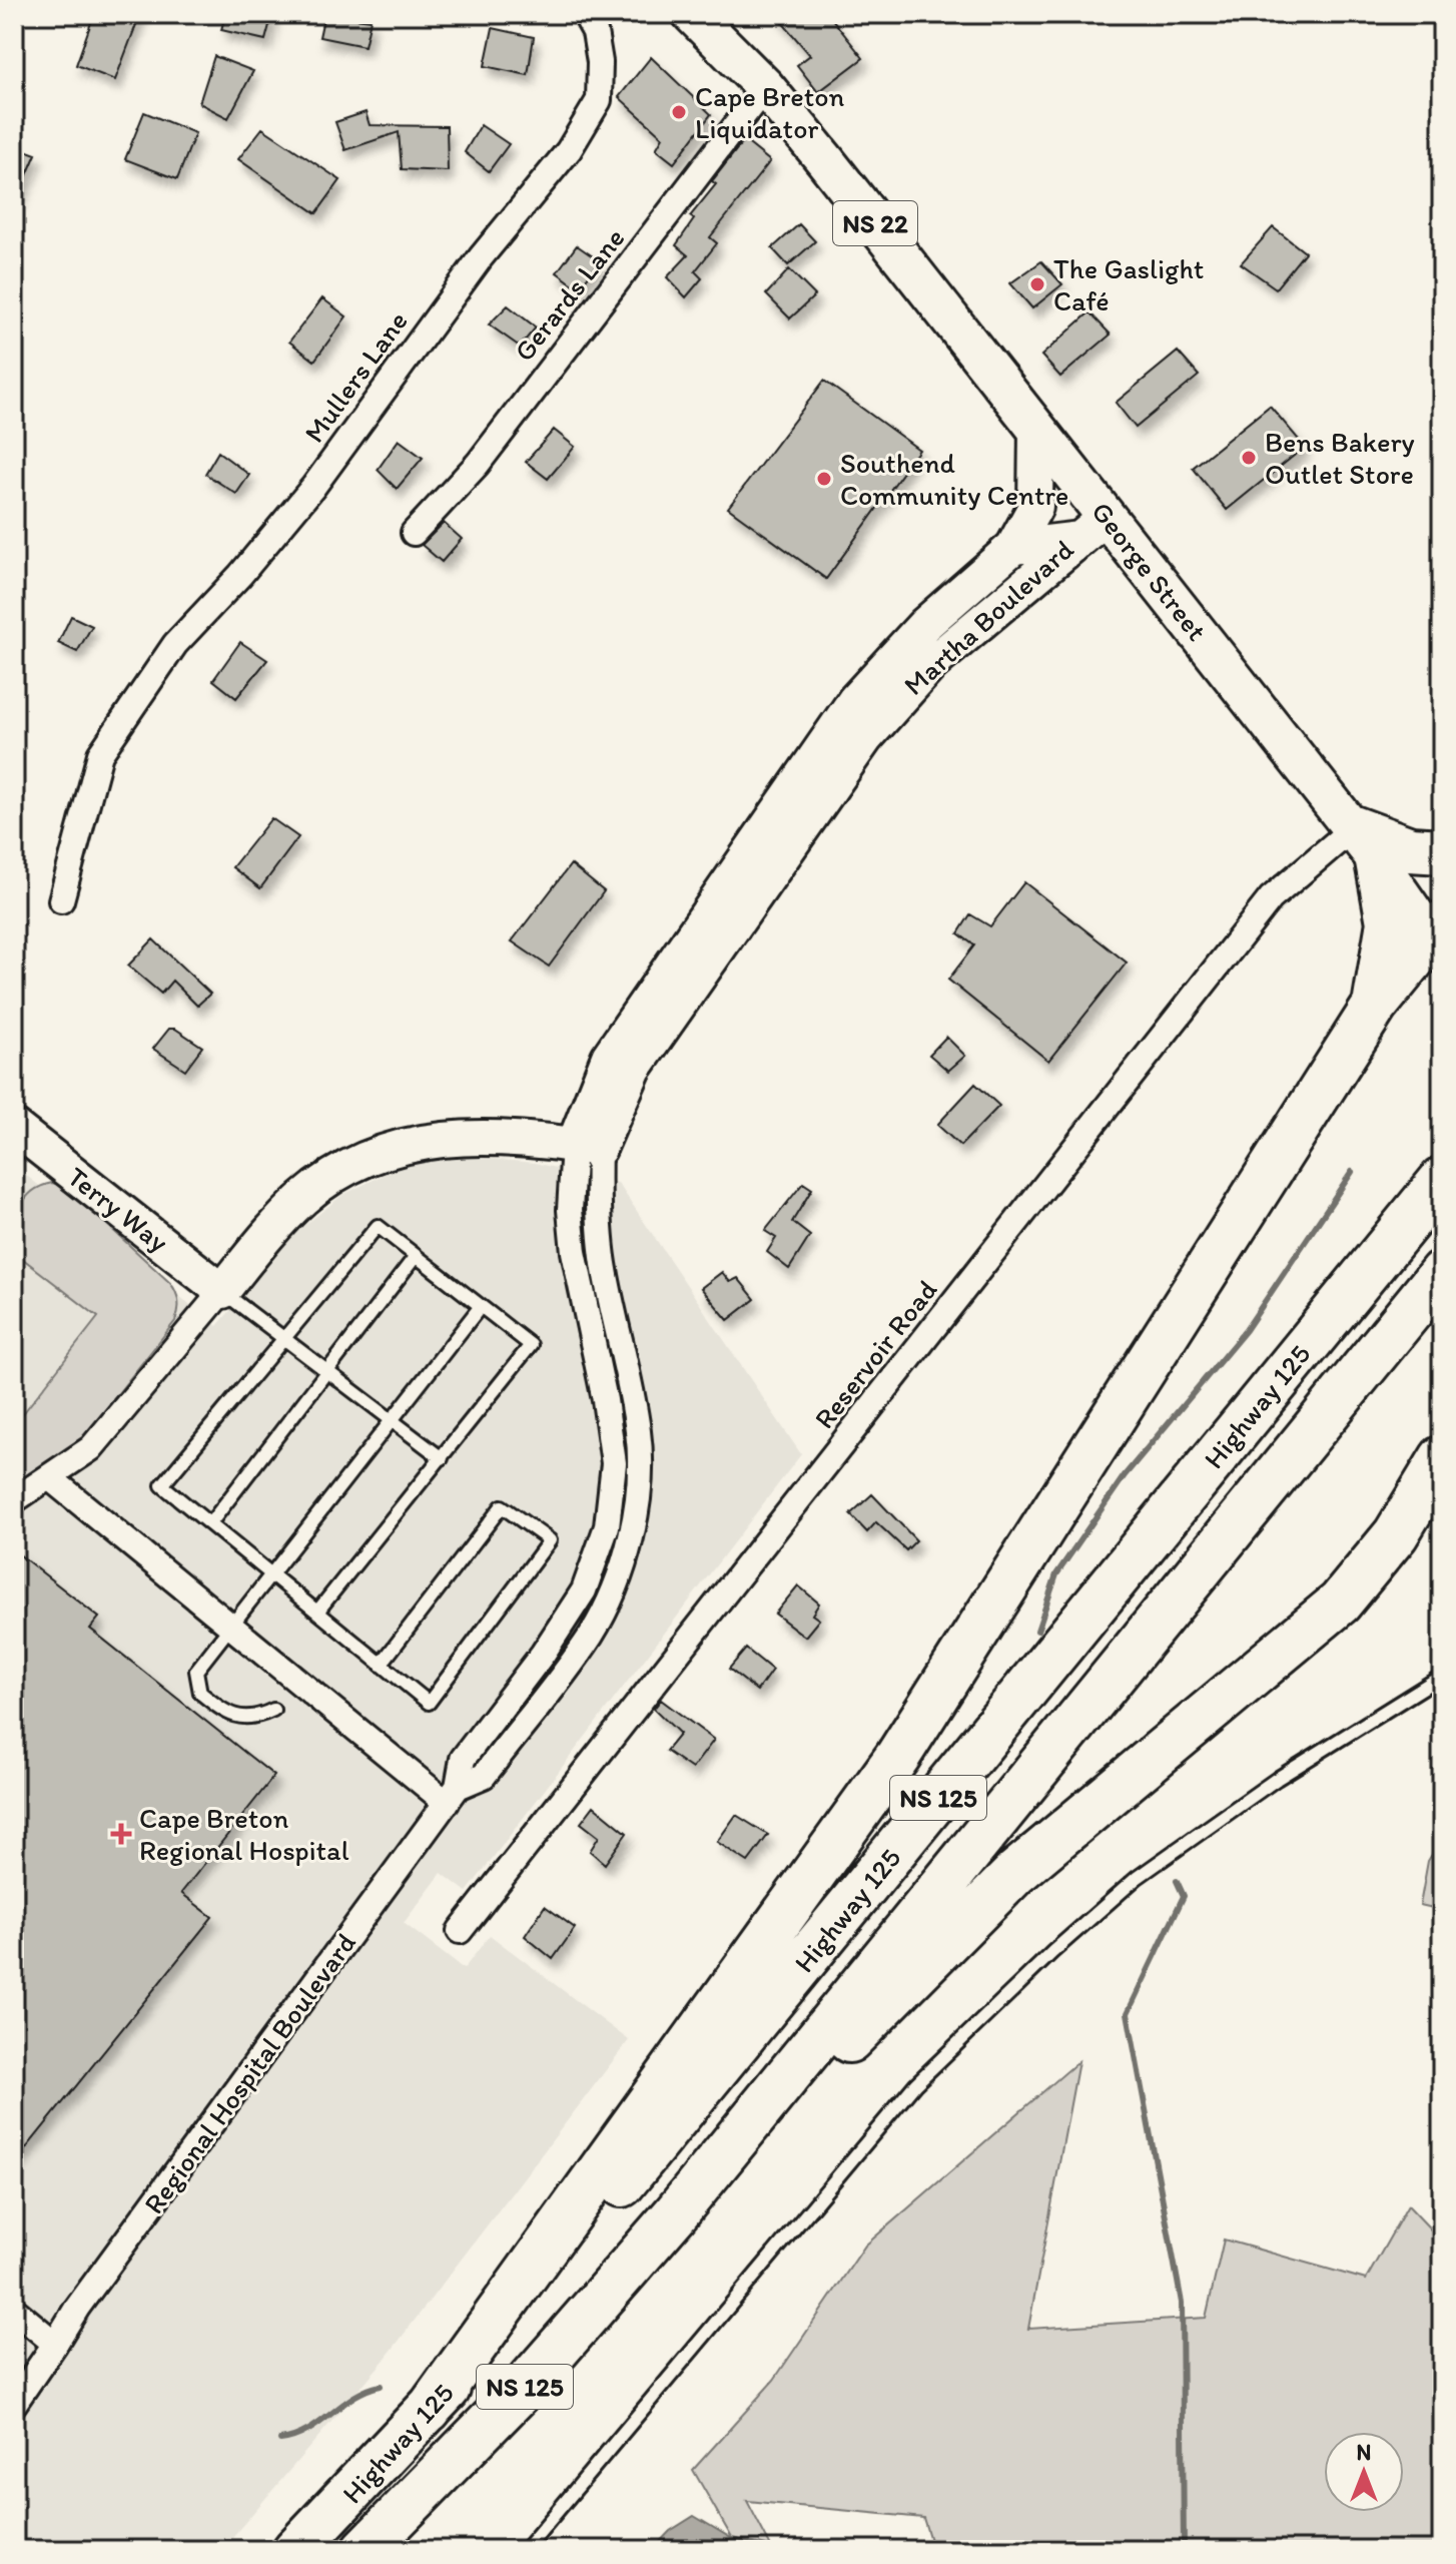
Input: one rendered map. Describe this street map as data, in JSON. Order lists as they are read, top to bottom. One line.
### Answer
{"streets":{"highway":["Highway 125","NS 125"],"main road":["NS 22","George Street"],"street":["Gerards Lane","Mullers Lane","Martha Boulevard","Terry Way","Reservoir Road","Regional Hospital Boulevard"]},"crossings":[["Gerards Lane","George Street"],["George Street","Martha Boulevard"],["George Street","Reservoir Road"],["Martha Boulevard","Regional Hospital Boulevard"]],"places":{"other":["Cape Breton Liquidator","The Gaslight Café","Bens Bakery Outlet Store","Southend Community Centre"],"health":["Cape Breton Regional Hospital"]},"north":"top"}
